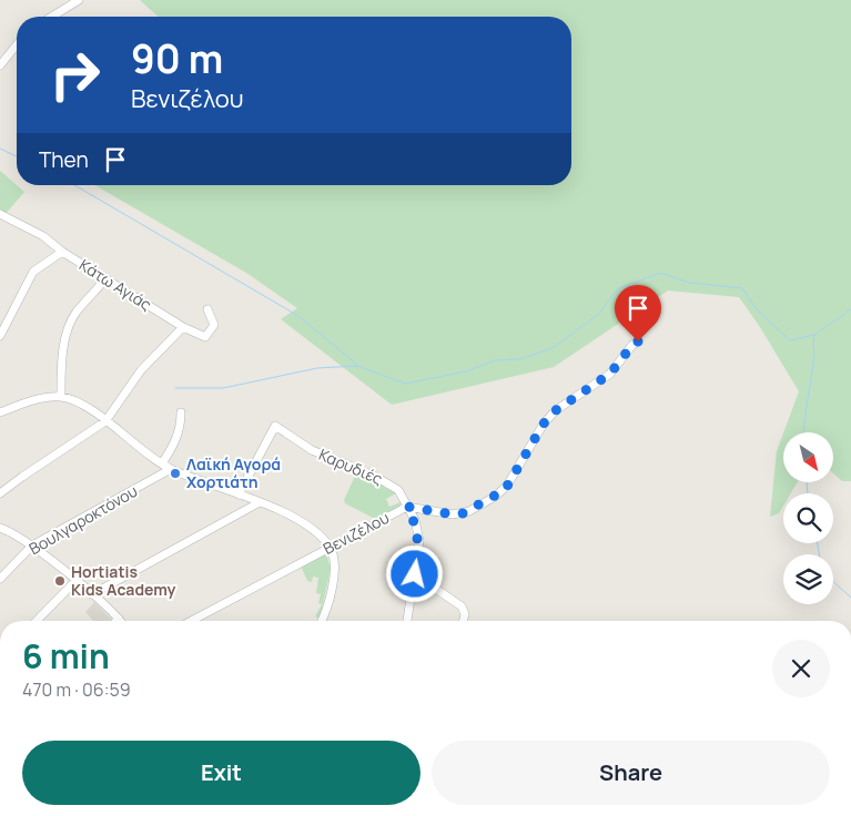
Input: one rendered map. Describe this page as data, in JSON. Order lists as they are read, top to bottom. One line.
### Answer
{"streets":{"street":["Κάτω Αγιάς","Καρυδιές","Βουλγαροκτόνου","Βενιζέλου"]},"crossings":[["Καρυδιές","Βενιζέλου"]],"places":["Λαϊκή Αγορά Χορτιάτη","Hortiatis Kids Academy"],"north":"bottom right","page":{"turn":["90 m","Βενιζέλου"],"then":"Then","heading":["6 min","470 m · 06:59"],"buttons":["Exit","Share"]}}
